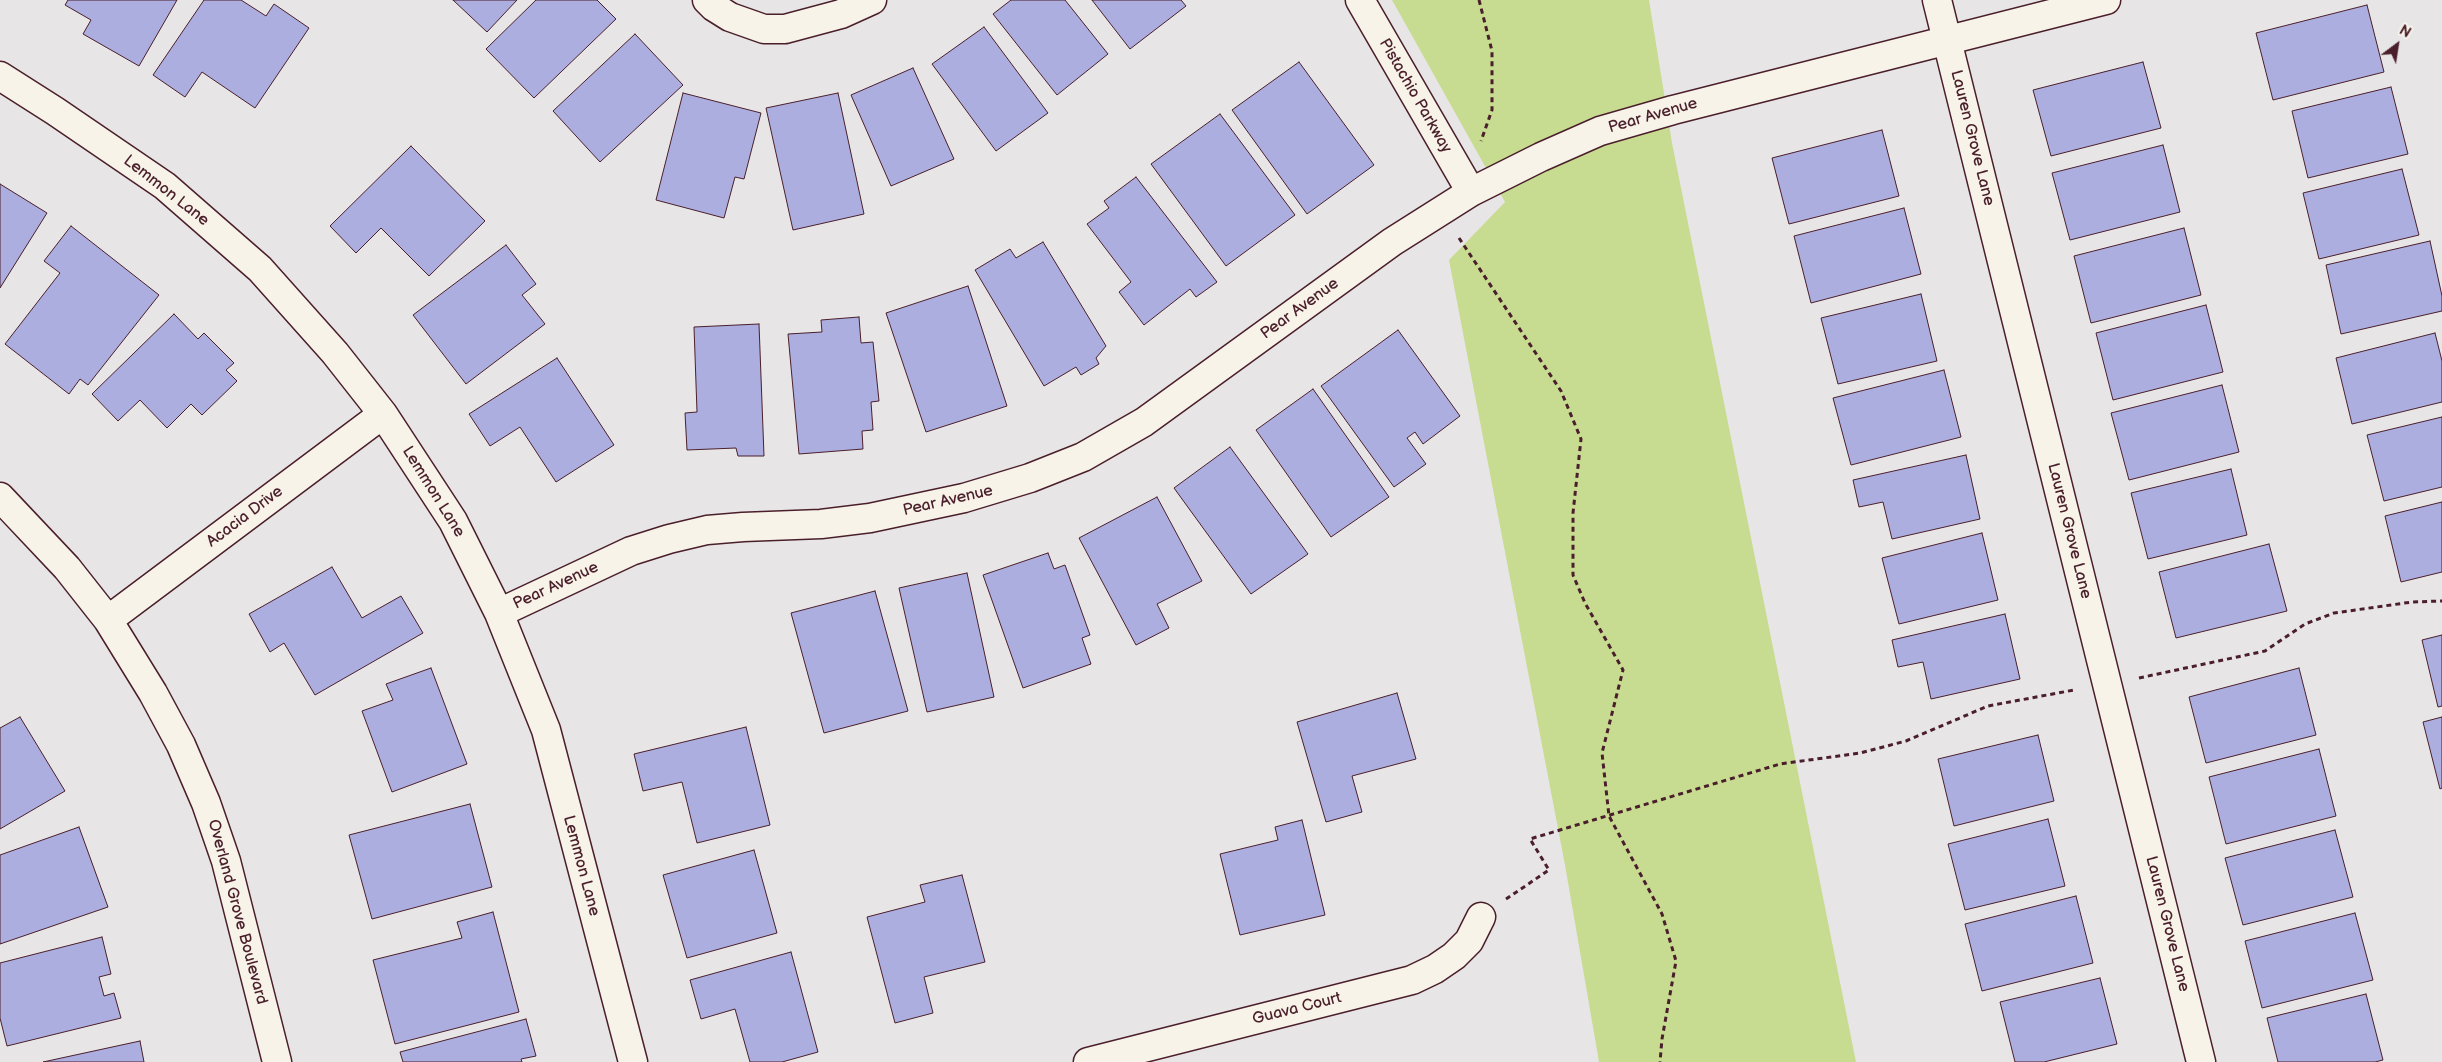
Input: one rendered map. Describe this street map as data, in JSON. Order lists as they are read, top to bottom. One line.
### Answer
{"streets":{"street":["Pistachio Parkway","Pear Avenue","Lauren Grove Lane","Lemmon Lane","Acacia Drive","Overland Grove Boulevard","Guava Court"]},"crossings":[["Pistachio Parkway","Pear Avenue"],["Pear Avenue","Lauren Grove Lane"],["Pear Avenue","Lemmon Lane"],["Lemmon Lane","Acacia Drive"],["Acacia Drive","Overland Grove Boulevard"]],"north":"top right"}
